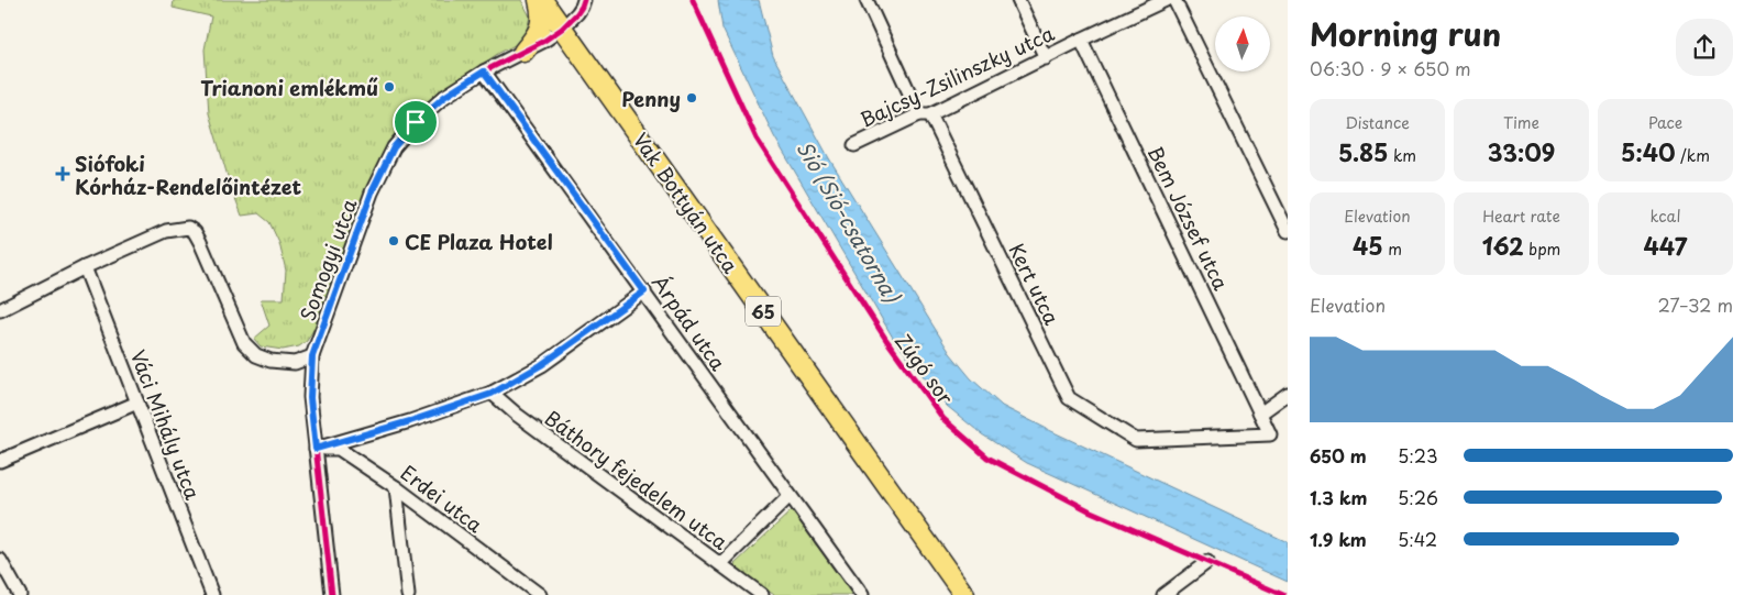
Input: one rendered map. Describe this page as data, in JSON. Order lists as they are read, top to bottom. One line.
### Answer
{"streets":{"main road":["Vak Bottyán utca","65"],"street":["Bajcsy-Zsilinszky utca","Bem József utca","Somogyi utca","Kert utca","Árpád utca","Váci Mihály utca","Báthory fejedelem utca","Erdei utca"],"cycle path":["Zúgó sor"]},"crossings":[["Bajcsy-Zsilinszky utca","Bem József utca"],["Bajcsy-Zsilinszky utca","Kert utca"],["Vak Bottyán utca","Somogyi utca"],["Bem József utca","Kert utca"],["Somogyi utca","Árpád utca"],["Somogyi utca","Erdei utca"]],"water":["Sió (Sió-csatorna)"],"places":{"other":["Trianoni emlékmű","Penny","CE Plaza Hotel"],"health":["Siófoki Kórház-Rendelőintézet"]},"north":"top","page":{"heading":["Morning run","06:30 · 9 × 650 m"],"stats":[["Distance","5.85 km"],["Time","33:09"],["Pace","5:40 /km"],["Elevation","45 m"],["Heart rate","162 bpm"],["kcal","447"]],"chart":["Elevation","27–32 m"],"list":[{"name":"650 m","note":"5:23"},{"name":"1.3 km","note":"5:26"},{"name":"1.9 km","note":"5:42"}]}}
